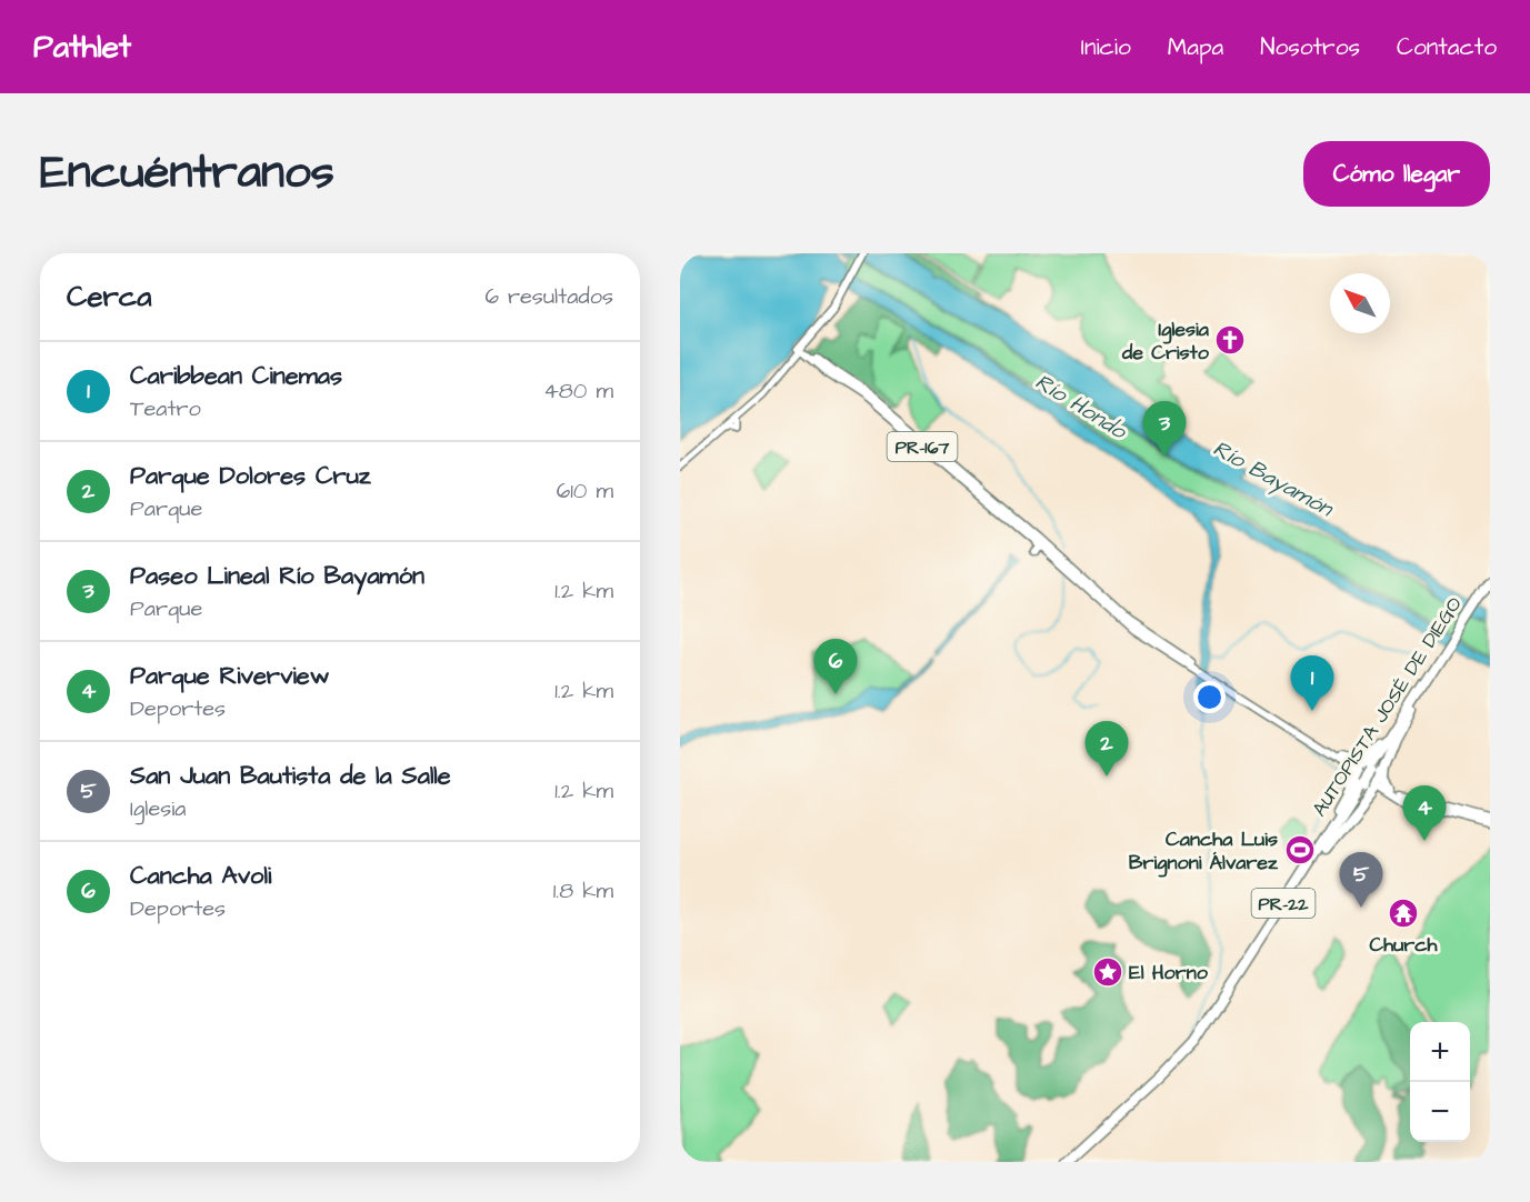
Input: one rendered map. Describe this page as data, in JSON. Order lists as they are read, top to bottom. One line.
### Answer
{"streets":{"highway":["AUTOPISTA JOSÉ DE DIEGO","PR-22"],"main road":["PR-167"]},"crossings":[["PR-167","AUTOPISTA JOSÉ DE DIEGO"]],"water":["Río Hondo","Río Bayamón"],"places":{"church":["Iglesia de Cristo"],"sports":["Cancha Luis Brignoni Álvarez"],"temple":["Church"],"place":["El Horno"]},"north":"top left","page":{"header":"Pathlet","nav":["Inicio","Mapa","Nosotros","Contacto"],"title":"Encuéntranos","buttons":"Cómo llegar","heading":["Cerca","6 resultados"],"list":[{"mark":"1","name":"Caribbean Cinemas","note":"Teatro","value":"480 m"},{"mark":"2","name":"Parque Dolores Cruz","note":"Parque","value":"610 m"},{"mark":"3","name":"Paseo Lineal Río Bayamón","note":"Parque","value":"1.2 km"},{"mark":"4","name":"Parque Riverview","note":"Deportes","value":"1.2 km"},{"mark":"5","name":"San Juan Bautista de la Salle","note":"Iglesia","value":"1.2 km"},{"mark":"6","name":"Cancha Avoli","note":"Deportes","value":"1.8 km"}],"pins":["3","6","1","2","4","5"],"map_buttons":["+","−"]}}
